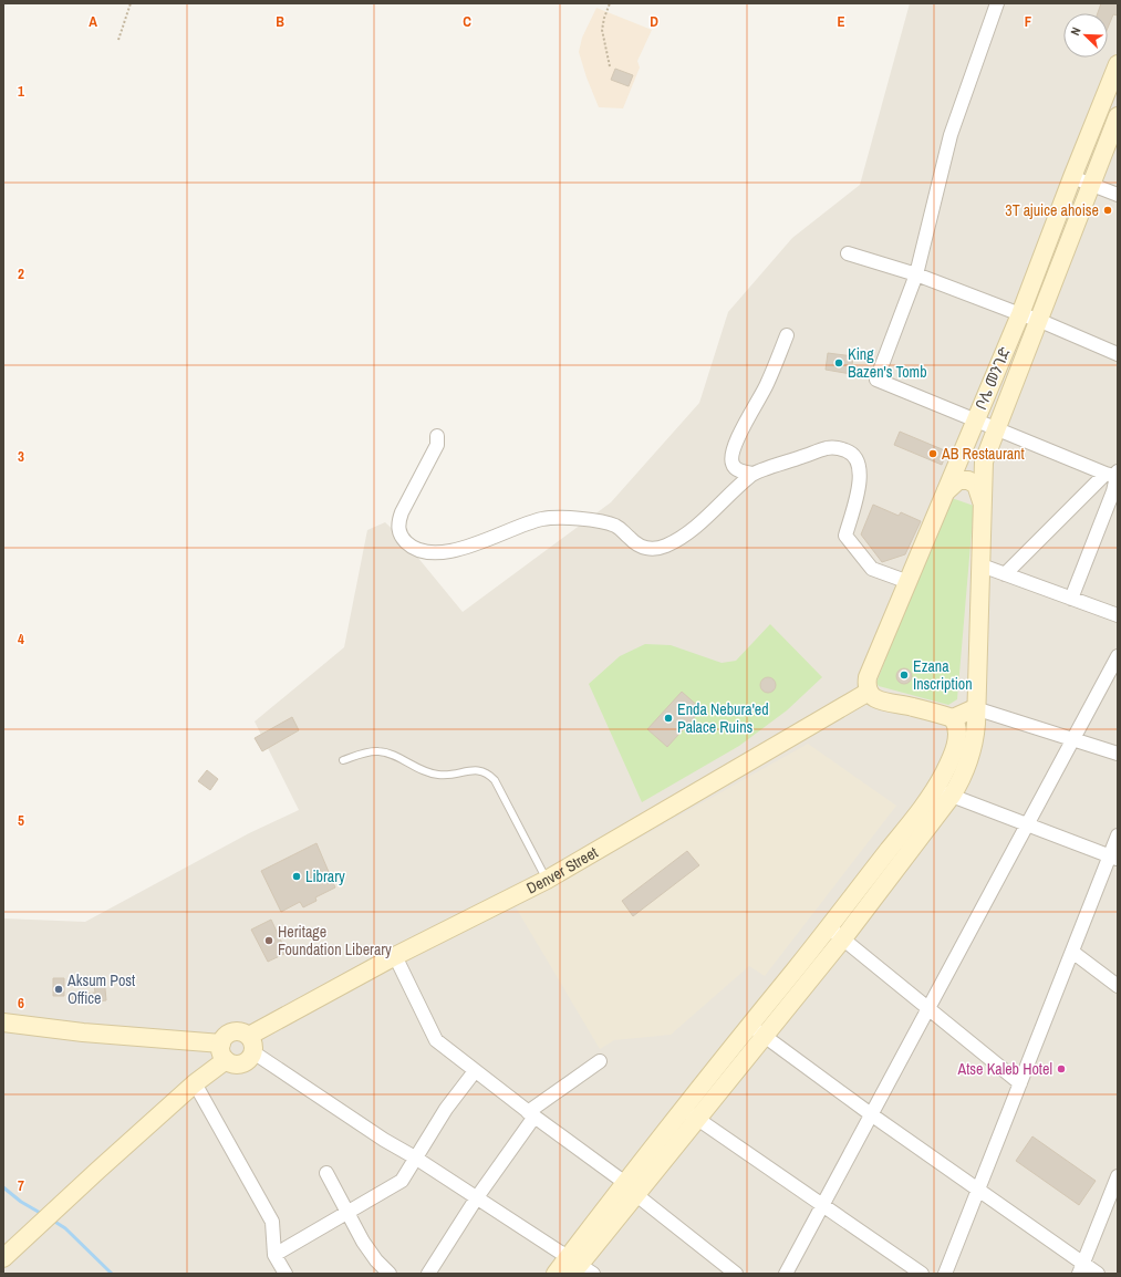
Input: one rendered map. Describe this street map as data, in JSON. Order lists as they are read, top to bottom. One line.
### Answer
{"streets":{"main road":["ቦሌ መንገድ","Denver Street"]},"crossings":[["ቦሌ መንገድ","Denver Street"]],"places":["3T ajuice ahoise","King Bazen's Tomb","AB Restaurant","Ezana Inscription","Enda Nebura'ed Palace Ruins","Library","Heritage Foundation Liberary","Aksum Post Office","Atse Kaleb Hotel"],"north":"top left","grid":{"columns":["A","B","C","D","E","F"],"rows":["1","2","3","4","5","6","7"]}}
